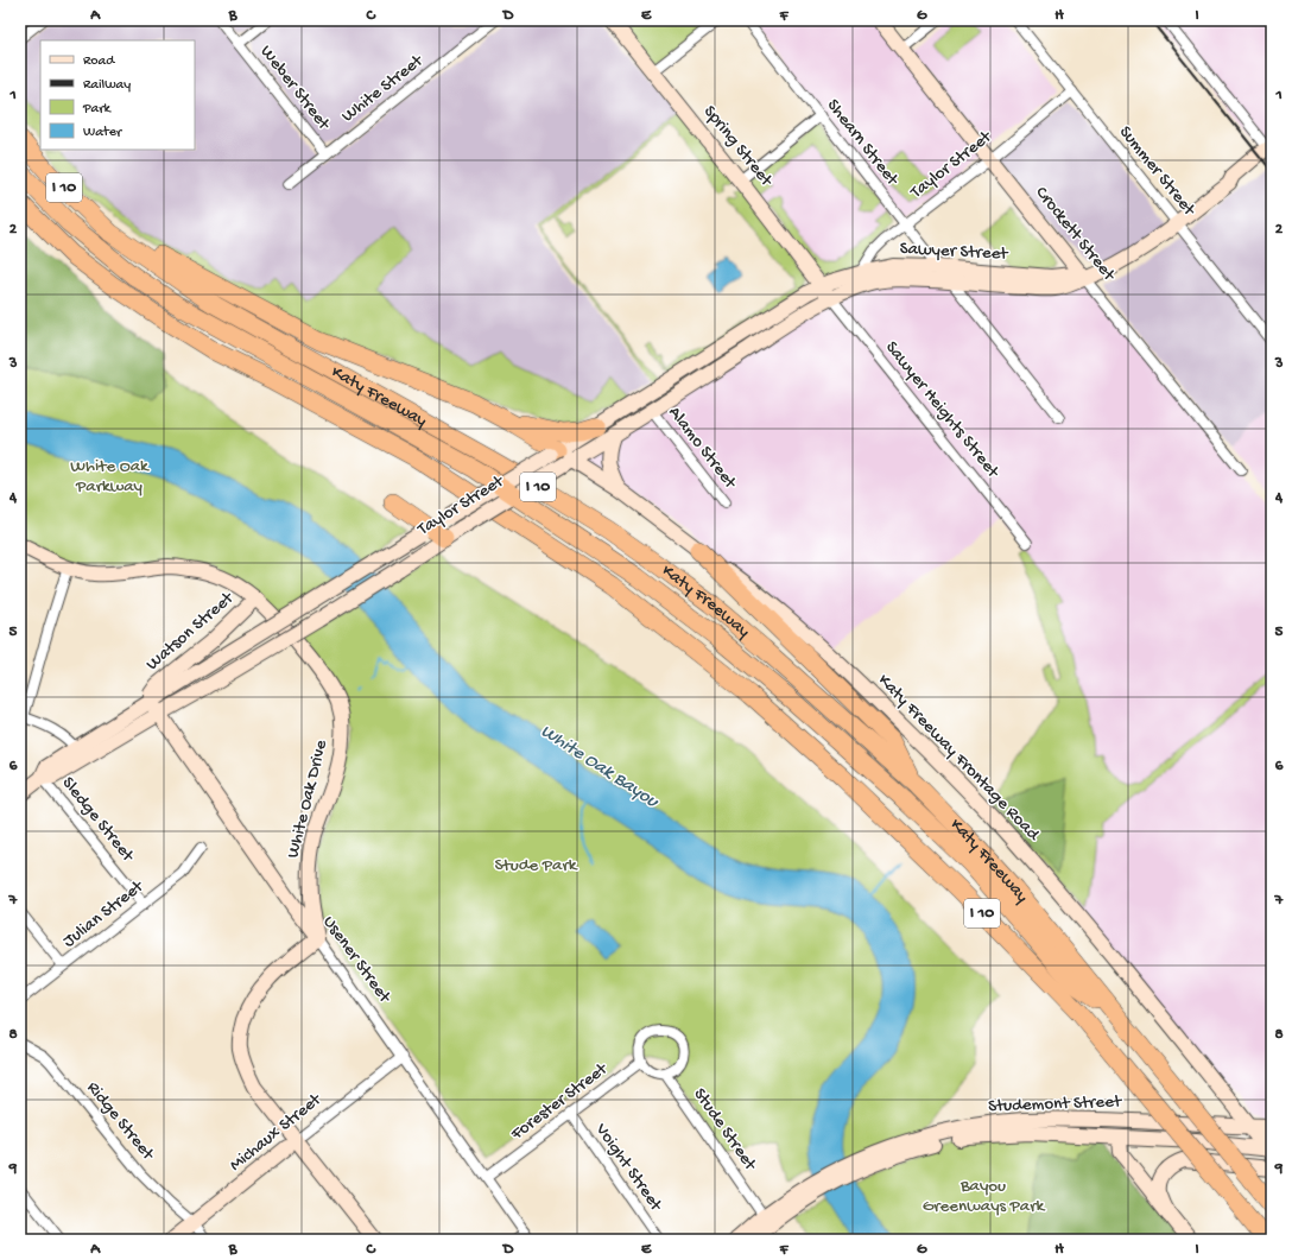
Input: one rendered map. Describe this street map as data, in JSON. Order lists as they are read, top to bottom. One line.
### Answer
{"streets":{"highway":["I 10","Katy Freeway"],"main road":["Spring Street","Taylor Street","Crockett Street","Sawyer Street","Watson Street","Katy Freeway Frontage Road","White Oak Drive","Usener Street","Studemont Street","Michaux Street"],"street":["Weber Street","White Street","Shearn Street","Summer Street","Sawyer Heights Street","Alamo Street","Sledge Street","Julian Street","Forester Street","Ridge Street","Stude Street","Voight Street"]},"crossings":[["Weber Street","White Street"],["Shearn Street","Taylor Street"],["Shearn Street","Sawyer Street"],["Spring Street","Taylor Street"],["Spring Street","Sawyer Street"],["Spring Street","Sawyer Heights Street"],["Taylor Street","Summer Street"],["Taylor Street","Crockett Street"],["Taylor Street","Sawyer Street"],["Taylor Street","Sawyer Heights Street"],["Taylor Street","Alamo Street"],["Taylor Street","Watson Street"],["Taylor Street","Katy Freeway Frontage Road"],["Taylor Street","Usener Street"],["Summer Street","Sawyer Street"],["Crockett Street","Sawyer Street"],["Sawyer Street","Sawyer Heights Street"],["Watson Street","White Oak Drive"],["Watson Street","Usener Street"],["Katy Freeway Frontage Road","Studemont Street"],["White Oak Drive","Usener Street"],["Sledge Street","Julian Street"],["Usener Street","Forester Street"],["Usener Street","Michaux Street"],["Forester Street","Stude Street"],["Forester Street","Voight Street"],["Studemont Street","Stude Street"],["Ridge Street","Michaux Street"]],"water":["White Oak Bayou"],"parks":["White Oak Parkway","Stude Park","Bayou Greenways Park"],"legend":["Road","Railway","Park","Water"],"grid":{"columns":["A","B","C","D","E","F","G","H","I"],"rows":["1","2","3","4","5","6","7","8","9"]}}
